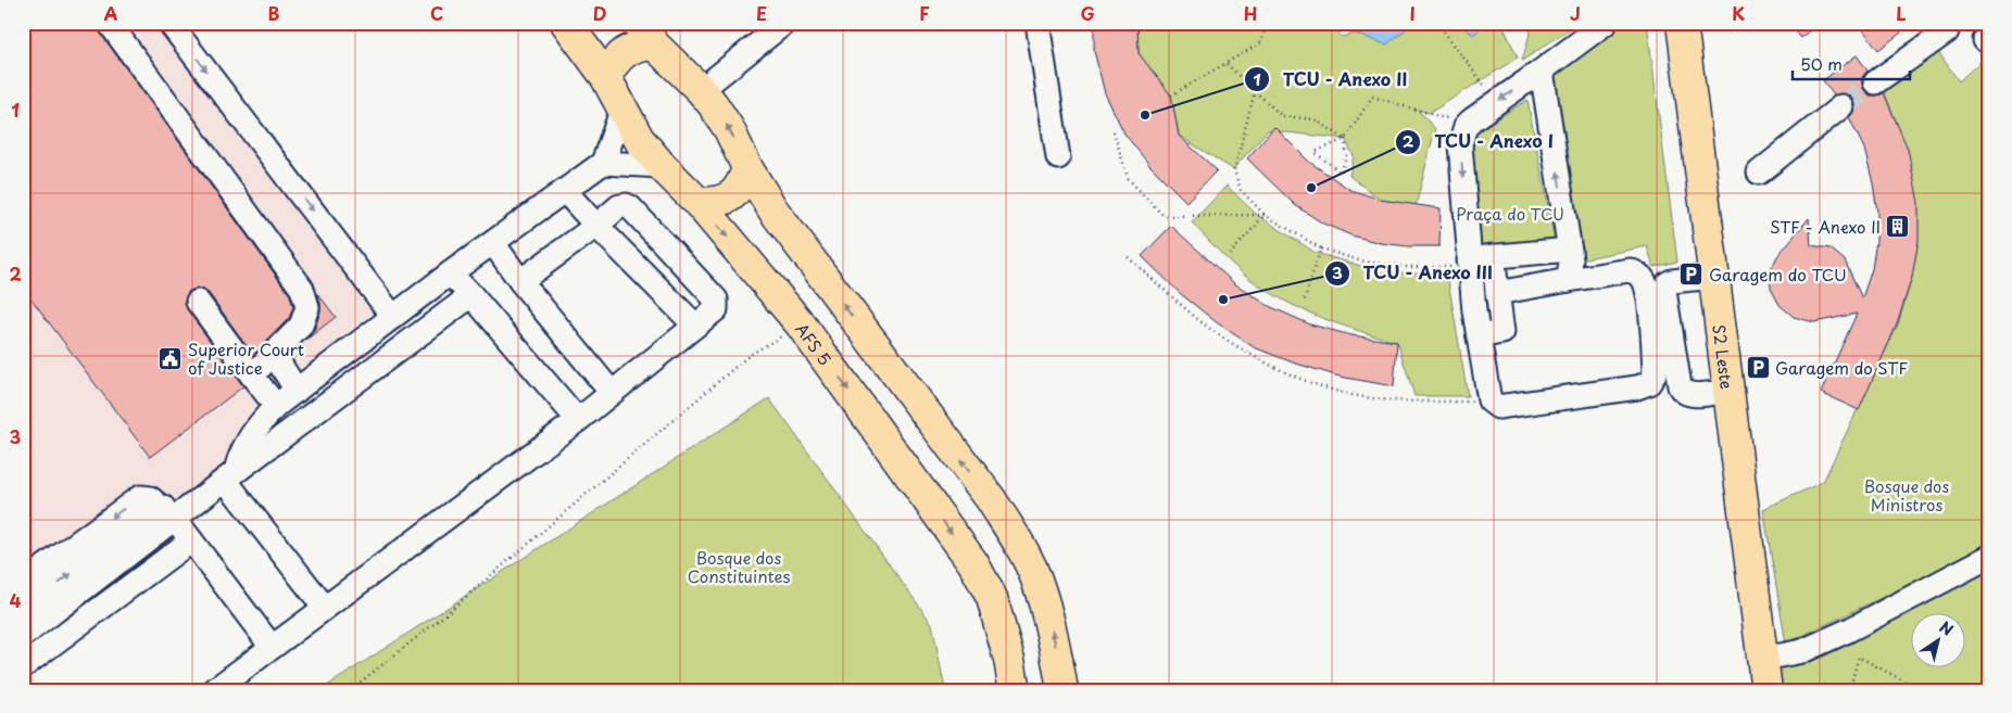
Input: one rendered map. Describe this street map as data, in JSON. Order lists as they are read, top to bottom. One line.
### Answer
{"streets":{"main road":["AFS 5","S2 Leste"]},"parks":["Praça do TCU","Bosque dos Ministros","Bosque dos Constituintes"],"places":{"other":["TCU - Anexo II","TCU - Anexo I","TCU - Anexo III"],"building":["STF - Anexo II"],"parking":["Garagem do TCU","Garagem do STF"],"public building":["Superior Court of Justice"]},"scale_bar":"50 m","north":"top right","grid":{"columns":["A","B","C","D","E","F","G","H","I","J","K","L"],"rows":["1","2","3","4"]}}
